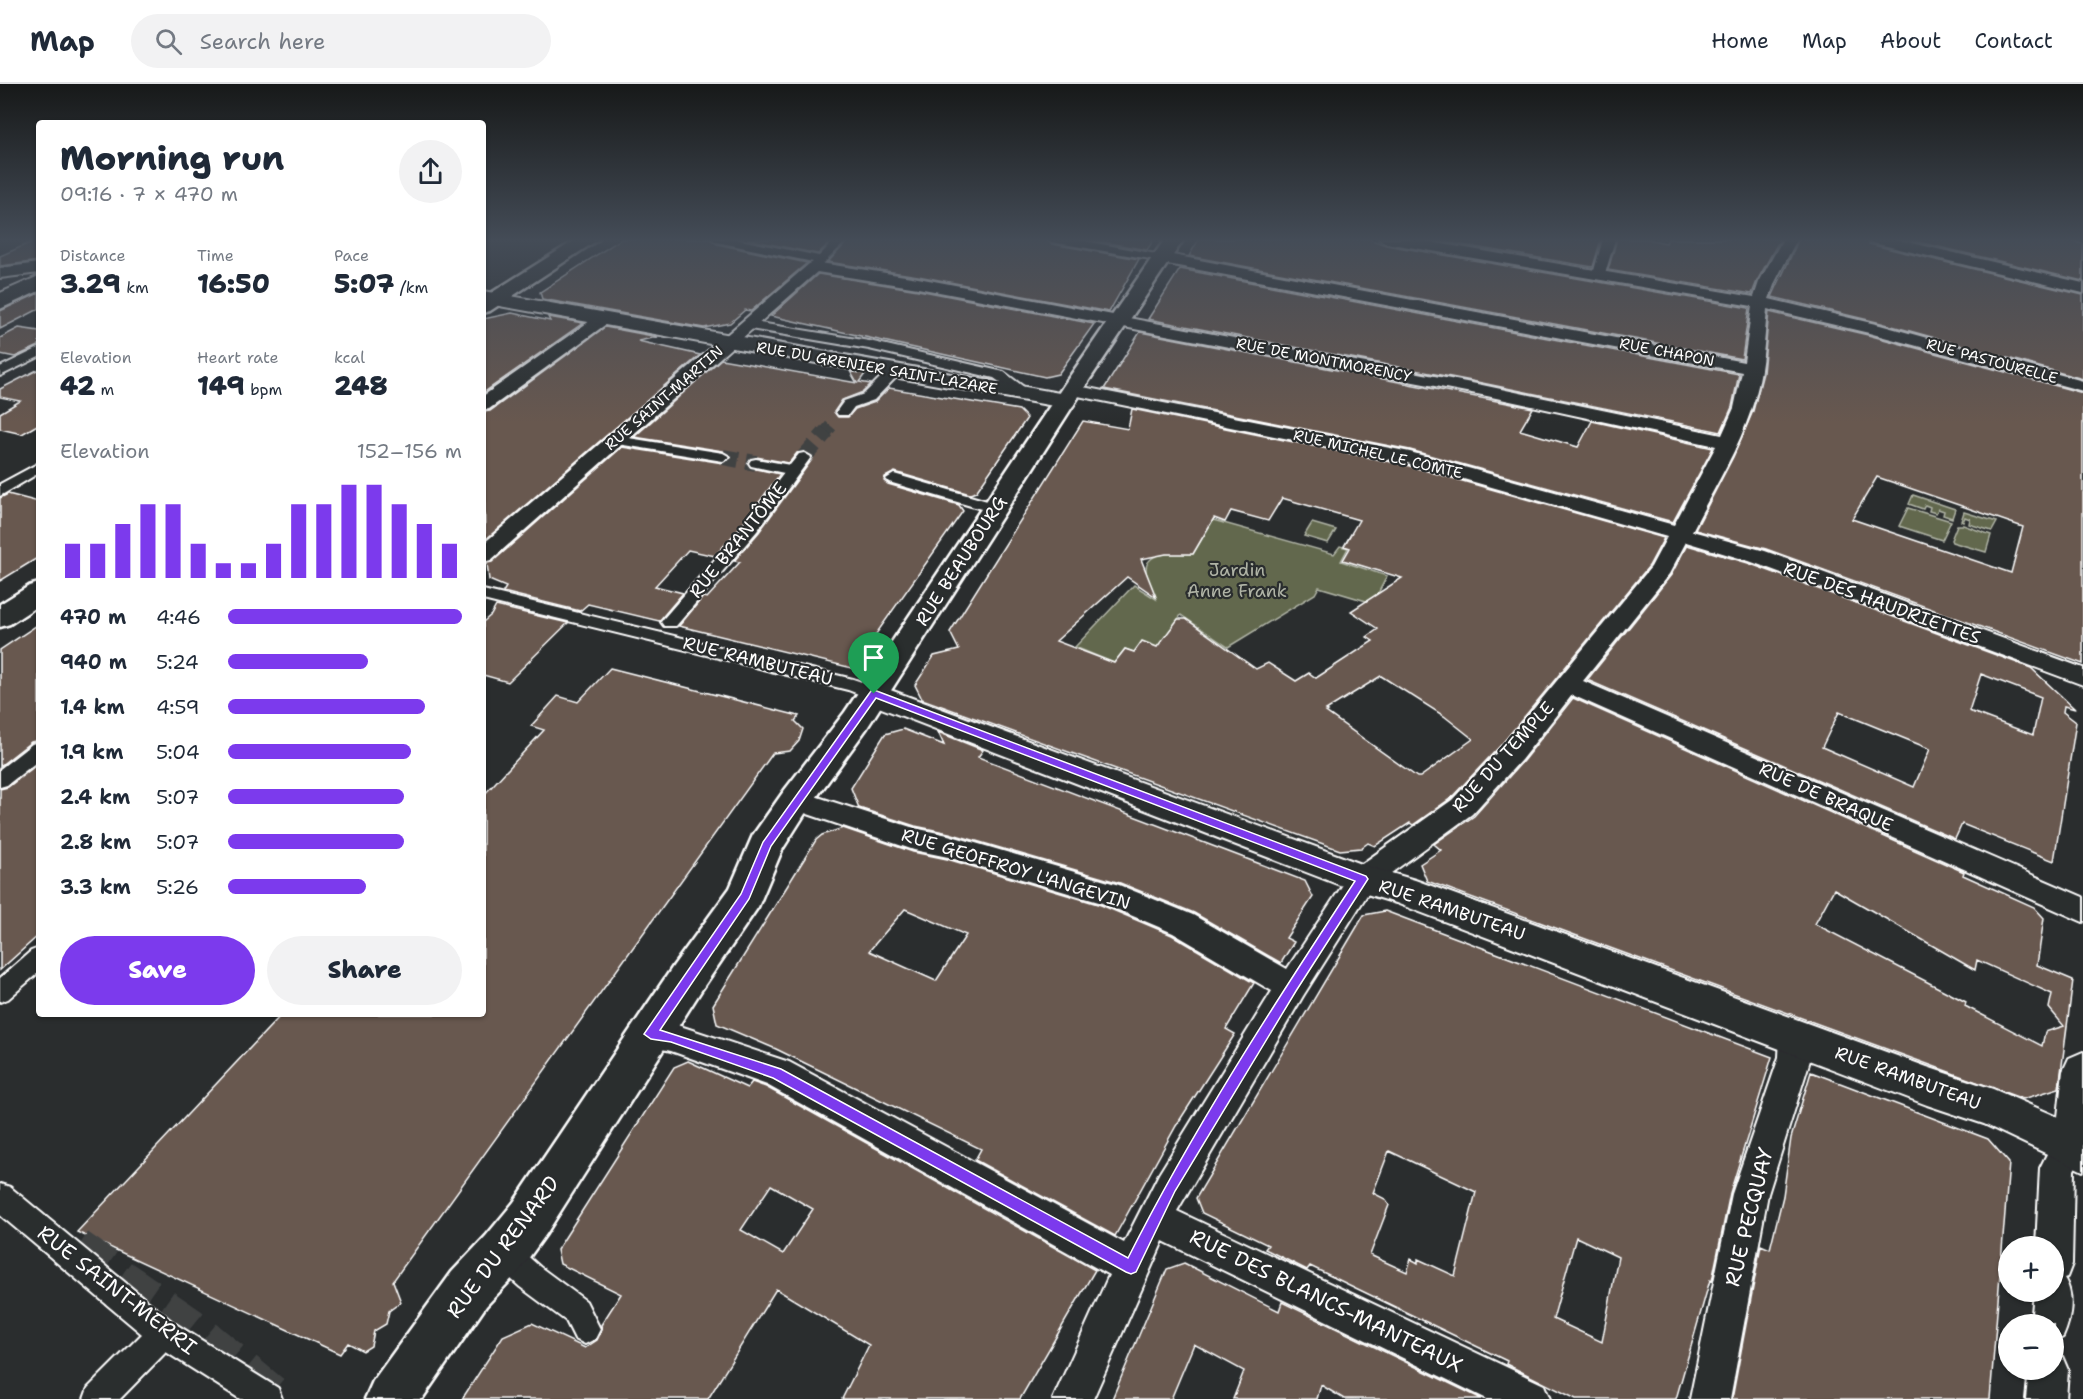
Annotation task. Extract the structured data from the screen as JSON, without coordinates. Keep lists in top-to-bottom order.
{
  "streets": {
    "main road": ["RUE BEAUBOURG", "RUE DU RENARD"],
    "street": [
      "RUE CHAPON",
      "RUE DE MONTMORENCY",
      "RUE PASTOURELLE",
      "RUE DU GRENIER SAINT-LAZARE",
      "RUE SAINT-MARTIN",
      "RUE MICHEL LE COMTE",
      "RUE BRANTÔME",
      "RUE DES HAUDRIETTES",
      "RUE RAMBUTEAU",
      "RUE DU TEMPLE",
      "RUE DE BRAQUE",
      "RUE GEOFFROY L'ANGEVIN",
      "RUE PECQUAY",
      "RUE SAINT-MERRI",
      "RUE DES BLANCS-MANTEAUX"
    ]
  },
  "crossings": [
    ["RUE CHAPON", "RUE DU TEMPLE"],
    ["RUE DE MONTMORENCY", "RUE BEAUBOURG"],
    ["RUE DE MONTMORENCY", "RUE DU TEMPLE"],
    ["RUE PASTOURELLE", "RUE DU TEMPLE"],
    ["RUE DU GRENIER SAINT-LAZARE", "RUE SAINT-MARTIN"],
    ["RUE DU GRENIER SAINT-LAZARE", "RUE MICHEL LE COMTE"],
    ["RUE DU GRENIER SAINT-LAZARE", "RUE BEAUBOURG"],
    ["RUE MICHEL LE COMTE", "RUE BEAUBOURG"],
    ["RUE MICHEL LE COMTE", "RUE DES HAUDRIETTES"],
    ["RUE MICHEL LE COMTE", "RUE DU TEMPLE"],
    ["RUE BRANTÔME", "RUE RAMBUTEAU"],
    ["RUE BEAUBOURG", "RUE RAMBUTEAU"],
    ["RUE BEAUBOURG", "RUE GEOFFROY L'ANGEVIN"],
    ["RUE BEAUBOURG", "RUE DU RENARD"],
    ["RUE DES HAUDRIETTES", "RUE DU TEMPLE"],
    ["RUE RAMBUTEAU", "RUE DU TEMPLE"],
    ["RUE RAMBUTEAU", "RUE PECQUAY"],
    ["RUE DU TEMPLE", "RUE DE BRAQUE"],
    ["RUE DU TEMPLE", "RUE GEOFFROY L'ANGEVIN"],
    ["RUE DU TEMPLE", "RUE DES BLANCS-MANTEAUX"]
  ],
  "parks": ["Jardin Anne Frank"],
  "page": {
    "header": "Map",
    "search": "Search here",
    "nav": [
      "Home",
      "Map",
      "About",
      "Contact"
    ],
    "heading": ["Morning run", "09:16 · 7 × 470 m"],
    "stats": [
      ["Distance", "3.29 km"],
      ["Time", "16:50"],
      ["Pace", "5:07 /km"],
      ["Elevation", "42 m"],
      ["Heart rate", "149 bpm"],
      ["kcal", "248"]
    ],
    "chart": ["Elevation", "152–156 m"],
    "list": [
      {
        "name": "470 m",
        "note": "4:46"
      },
      {
        "name": "940 m",
        "note": "5:24"
      },
      {
        "name": "1.4 km",
        "note": "4:59"
      },
      {
        "name": "1.9 km",
        "note": "5:04"
      },
      {
        "name": "2.4 km",
        "note": "5:07"
      },
      {
        "name": "2.8 km",
        "note": "5:07"
      },
      {
        "name": "3.3 km",
        "note": "5:26"
      }
    ],
    "buttons": ["Save", "Share"],
    "map_buttons": ["+", "−"]
  }
}
